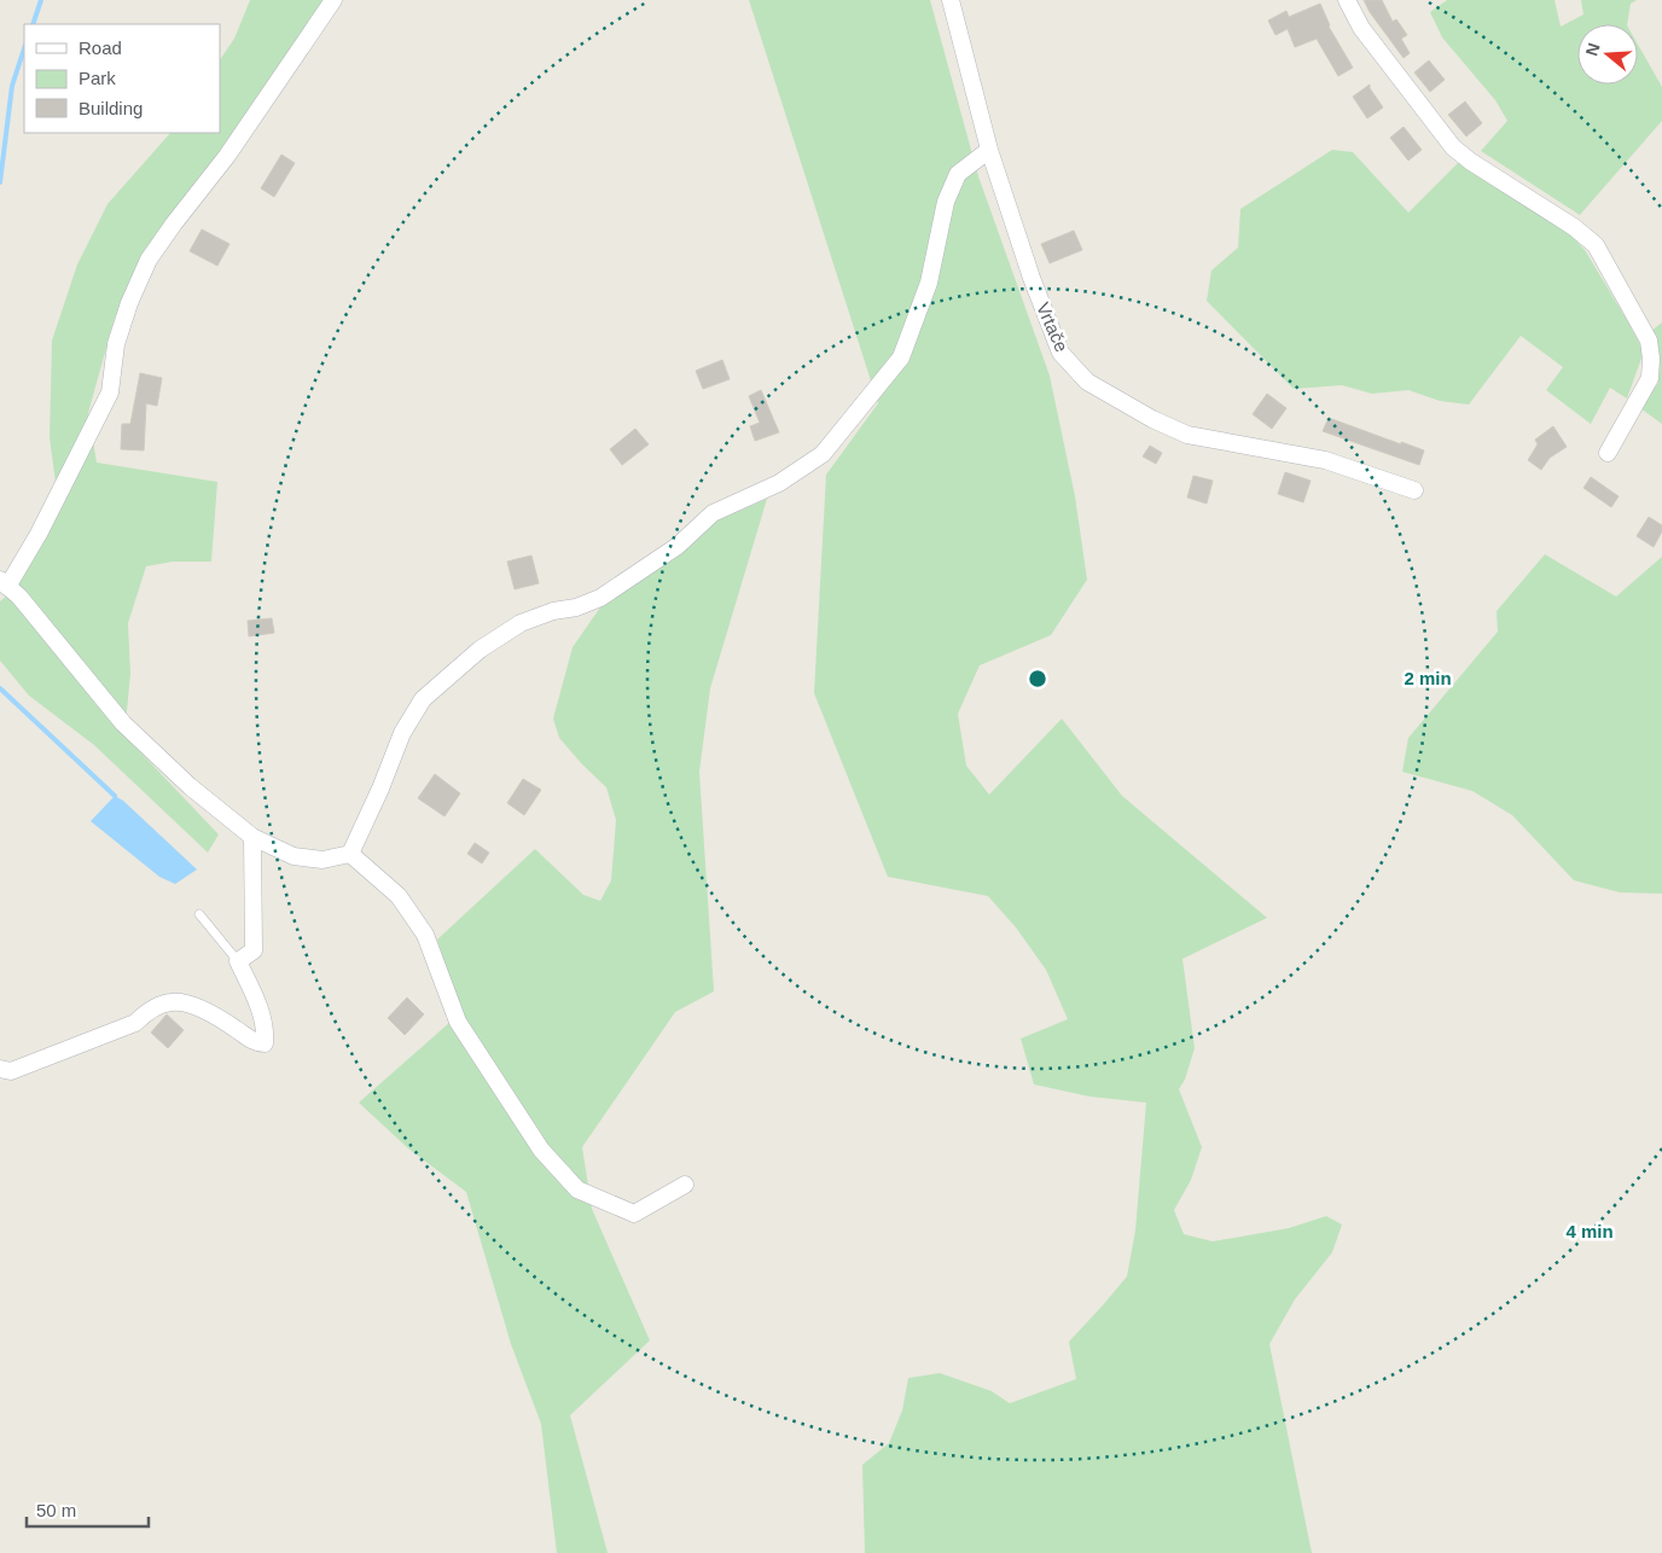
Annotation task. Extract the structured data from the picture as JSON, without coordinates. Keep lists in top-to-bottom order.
{
  "streets": {
    "street": ["Vrtače"]
  },
  "legend": ["Road", "Park", "Building"],
  "scale_bar": "50 m",
  "north": "left",
  "rings": ["2 min", "4 min"]
}
